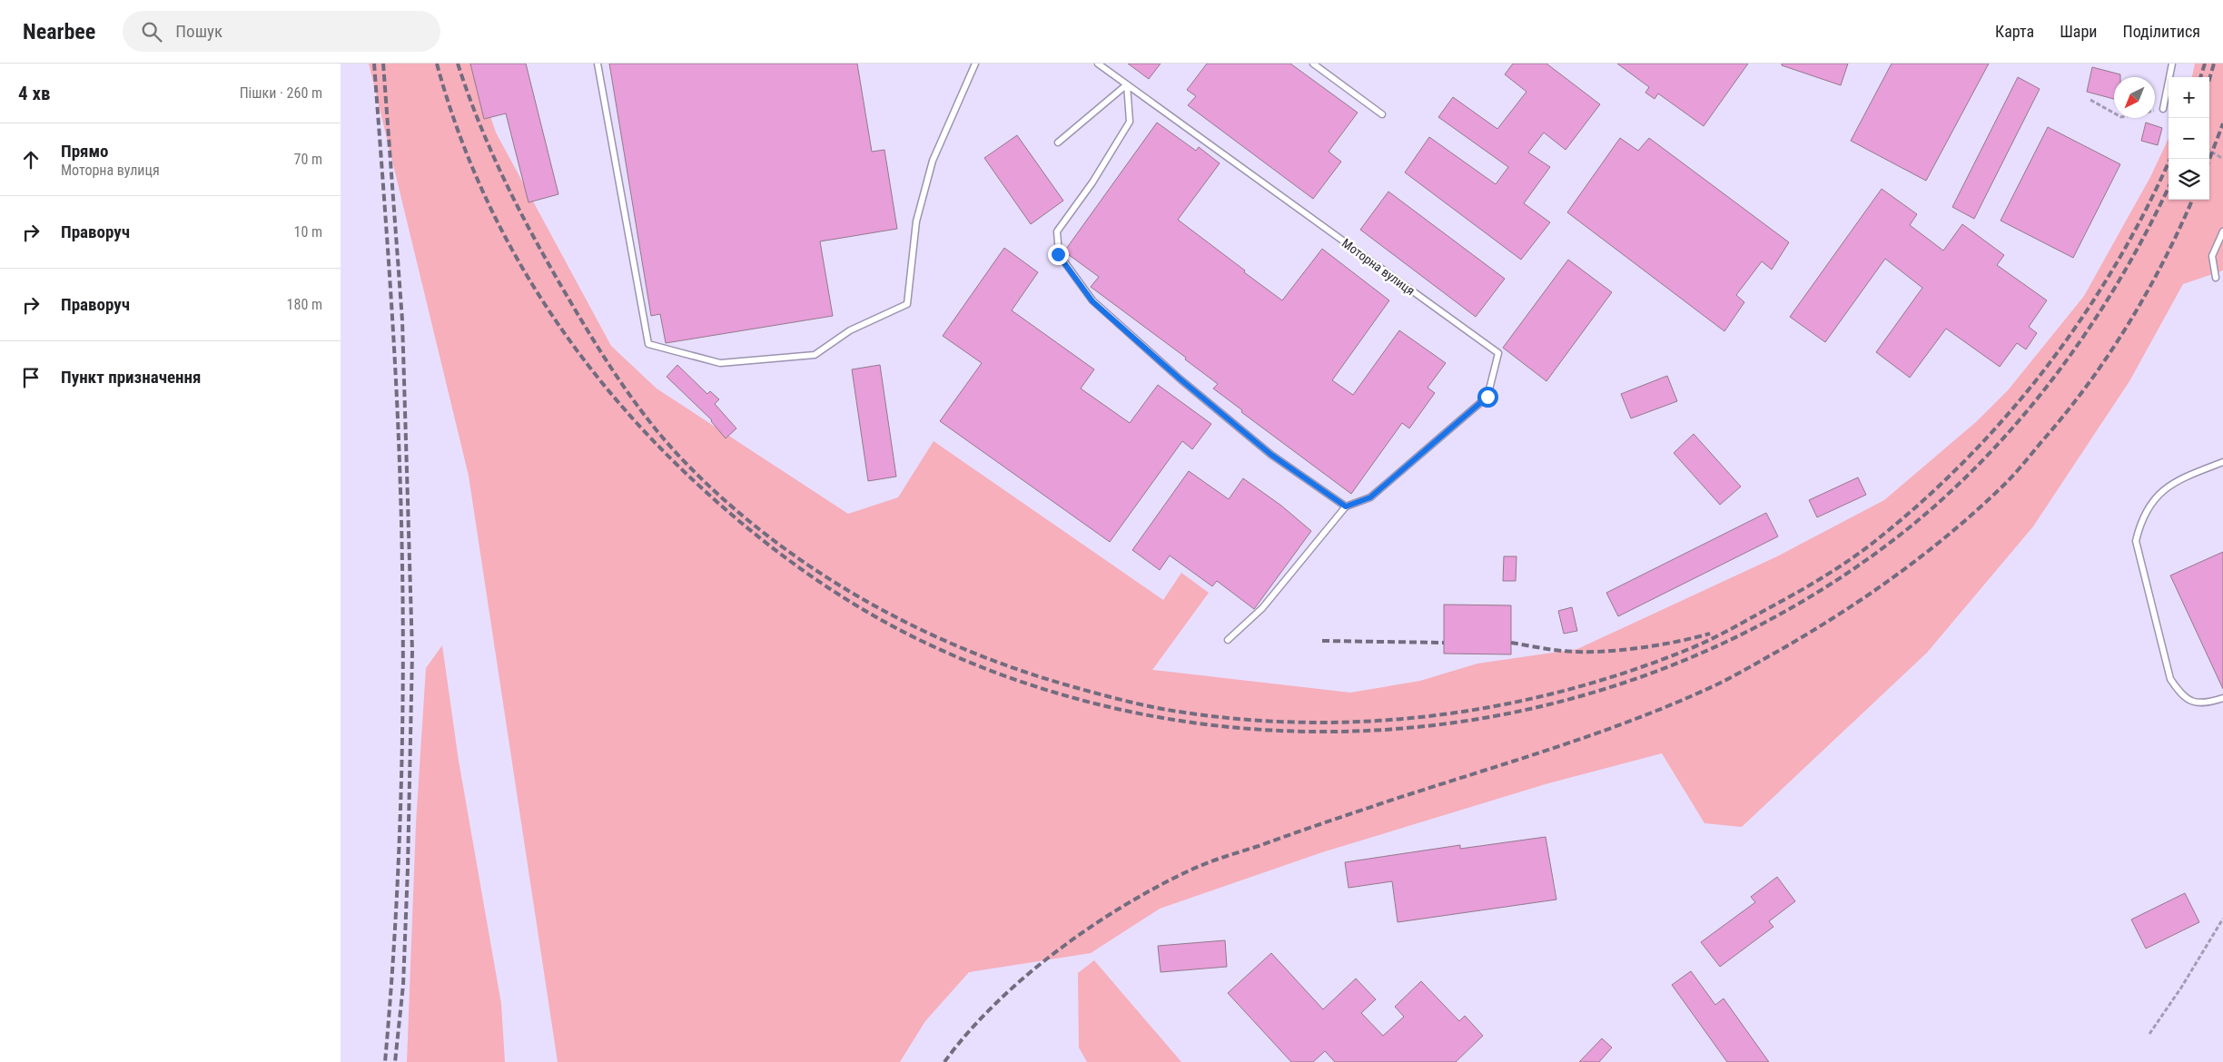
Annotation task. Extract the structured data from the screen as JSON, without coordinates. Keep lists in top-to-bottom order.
{
  "streets": {
    "lane": ["Моторна вулиця"]
  },
  "north": "bottom left",
  "page": {
    "header": "Nearbee",
    "search": "Пошук",
    "nav": ["Карта", "Шари", "Поділитися"],
    "heading": ["4 хв", "Пішки · 260 m"],
    "map_buttons": ["+", "−"],
    "list": [
      ["Прямо", "Моторна вулиця", "70 m"],
      ["Праворуч", "10 m"],
      ["Праворуч", "180 m"],
      "Пункт призначення"
    ]
  }
}
